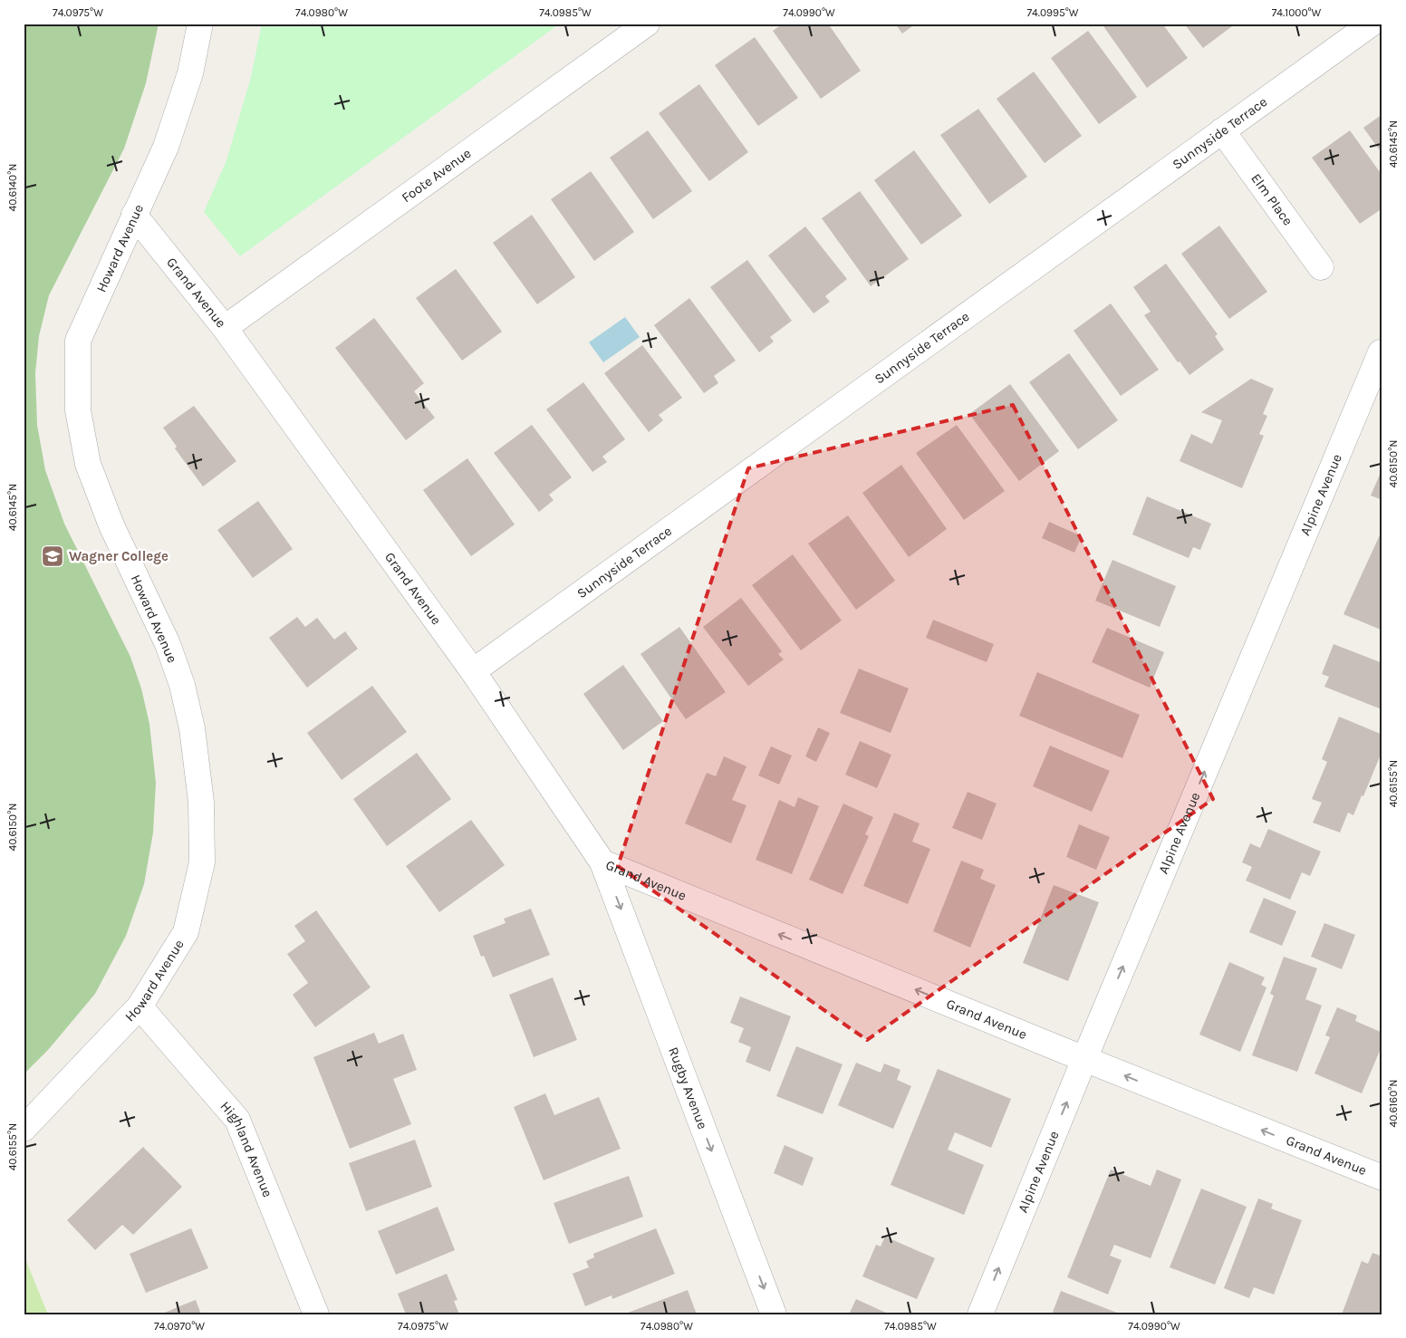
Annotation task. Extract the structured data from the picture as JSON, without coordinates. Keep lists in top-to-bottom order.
{
  "streets": {
    "street": [
      "Sunnyside Terrace",
      "Foote Avenue",
      "Elm Place",
      "Howard Avenue",
      "Grand Avenue",
      "Alpine Avenue",
      "Rugby Avenue",
      "Highland Avenue"
    ]
  },
  "crossings": [
    ["Sunnyside Terrace", "Elm Place"],
    ["Sunnyside Terrace", "Grand Avenue"],
    ["Foote Avenue", "Grand Avenue"],
    ["Howard Avenue", "Grand Avenue"],
    ["Howard Avenue", "Highland Avenue"],
    ["Grand Avenue", "Alpine Avenue"],
    ["Grand Avenue", "Rugby Avenue"]
  ],
  "one_way": ["Grand Avenue", "Alpine Avenue", "Rugby Avenue"],
  "places": {
    "school or university": ["Wagner College"]
  },
  "coordinates": [
    "74.0975°W",
    "74.0980°W",
    "74.0985°W",
    "74.0990°W",
    "74.0995°W",
    "74.1000°W",
    "40.6145°N",
    "40.6140°N",
    "40.6150°N",
    "40.6155°N",
    "40.6160°N",
    "74.0970°W"
  ]
}
